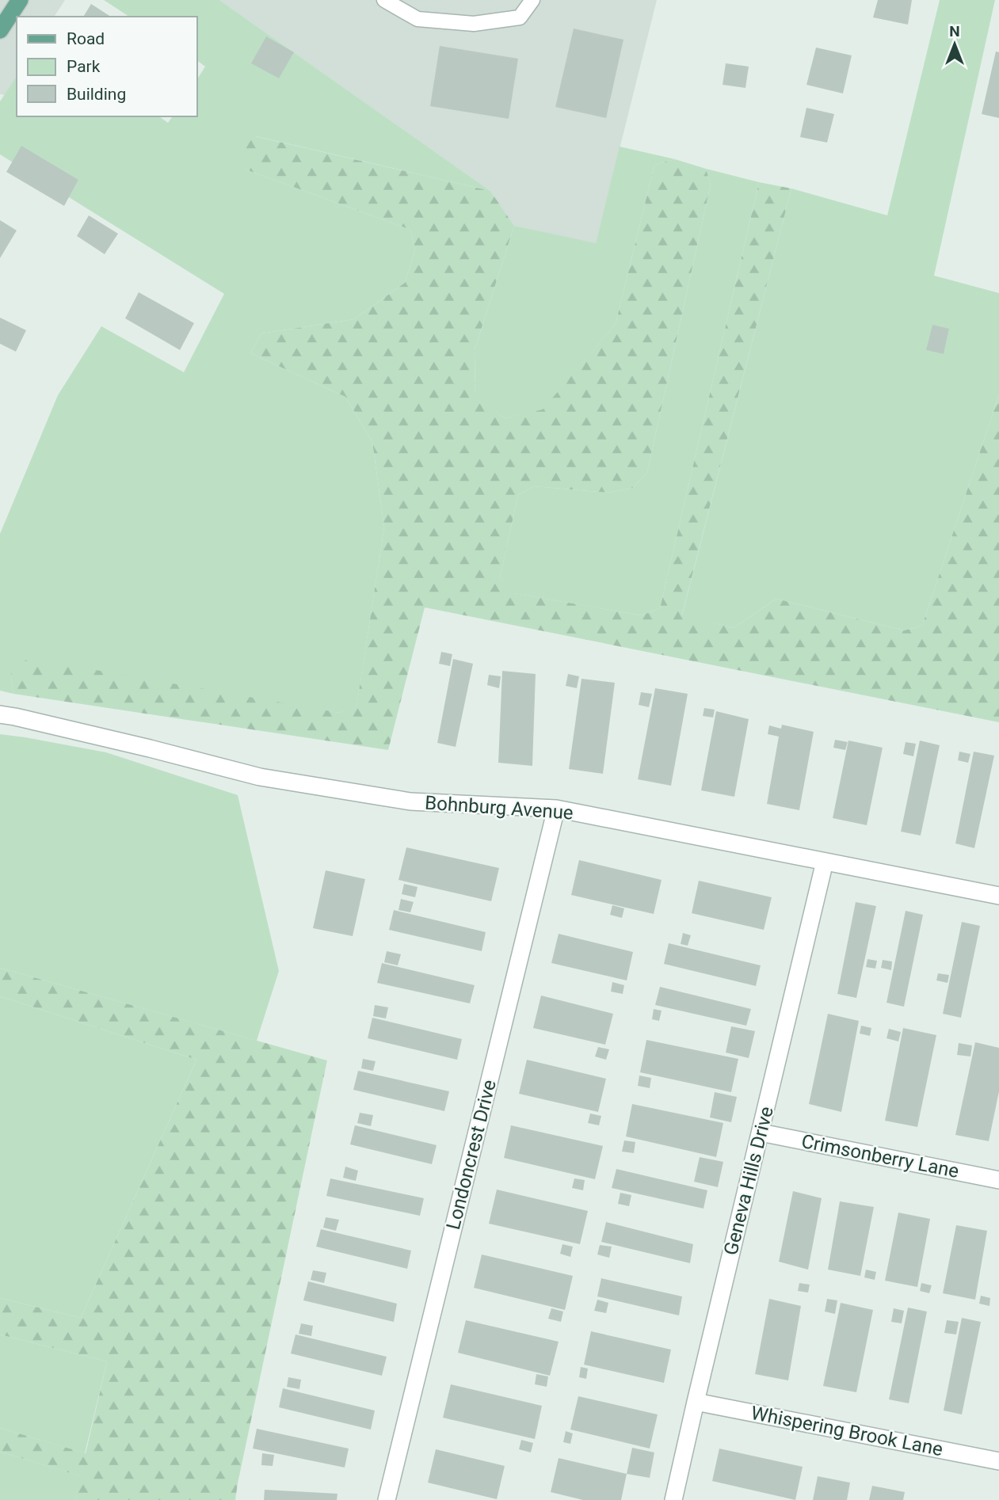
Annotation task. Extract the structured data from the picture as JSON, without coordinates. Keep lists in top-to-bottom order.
{
  "streets": {
    "street": [
      "Bohnburg Avenue",
      "Londoncrest Drive",
      "Crimsonberry Lane",
      "Geneva Hills Drive",
      "Whispering Brook Lane"
    ]
  },
  "crossings": [
    ["Bohnburg Avenue", "Londoncrest Drive"],
    ["Bohnburg Avenue", "Geneva Hills Drive"],
    ["Crimsonberry Lane", "Geneva Hills Drive"],
    ["Geneva Hills Drive", "Whispering Brook Lane"]
  ],
  "legend": ["Road", "Park", "Building"],
  "north": "top"
}
